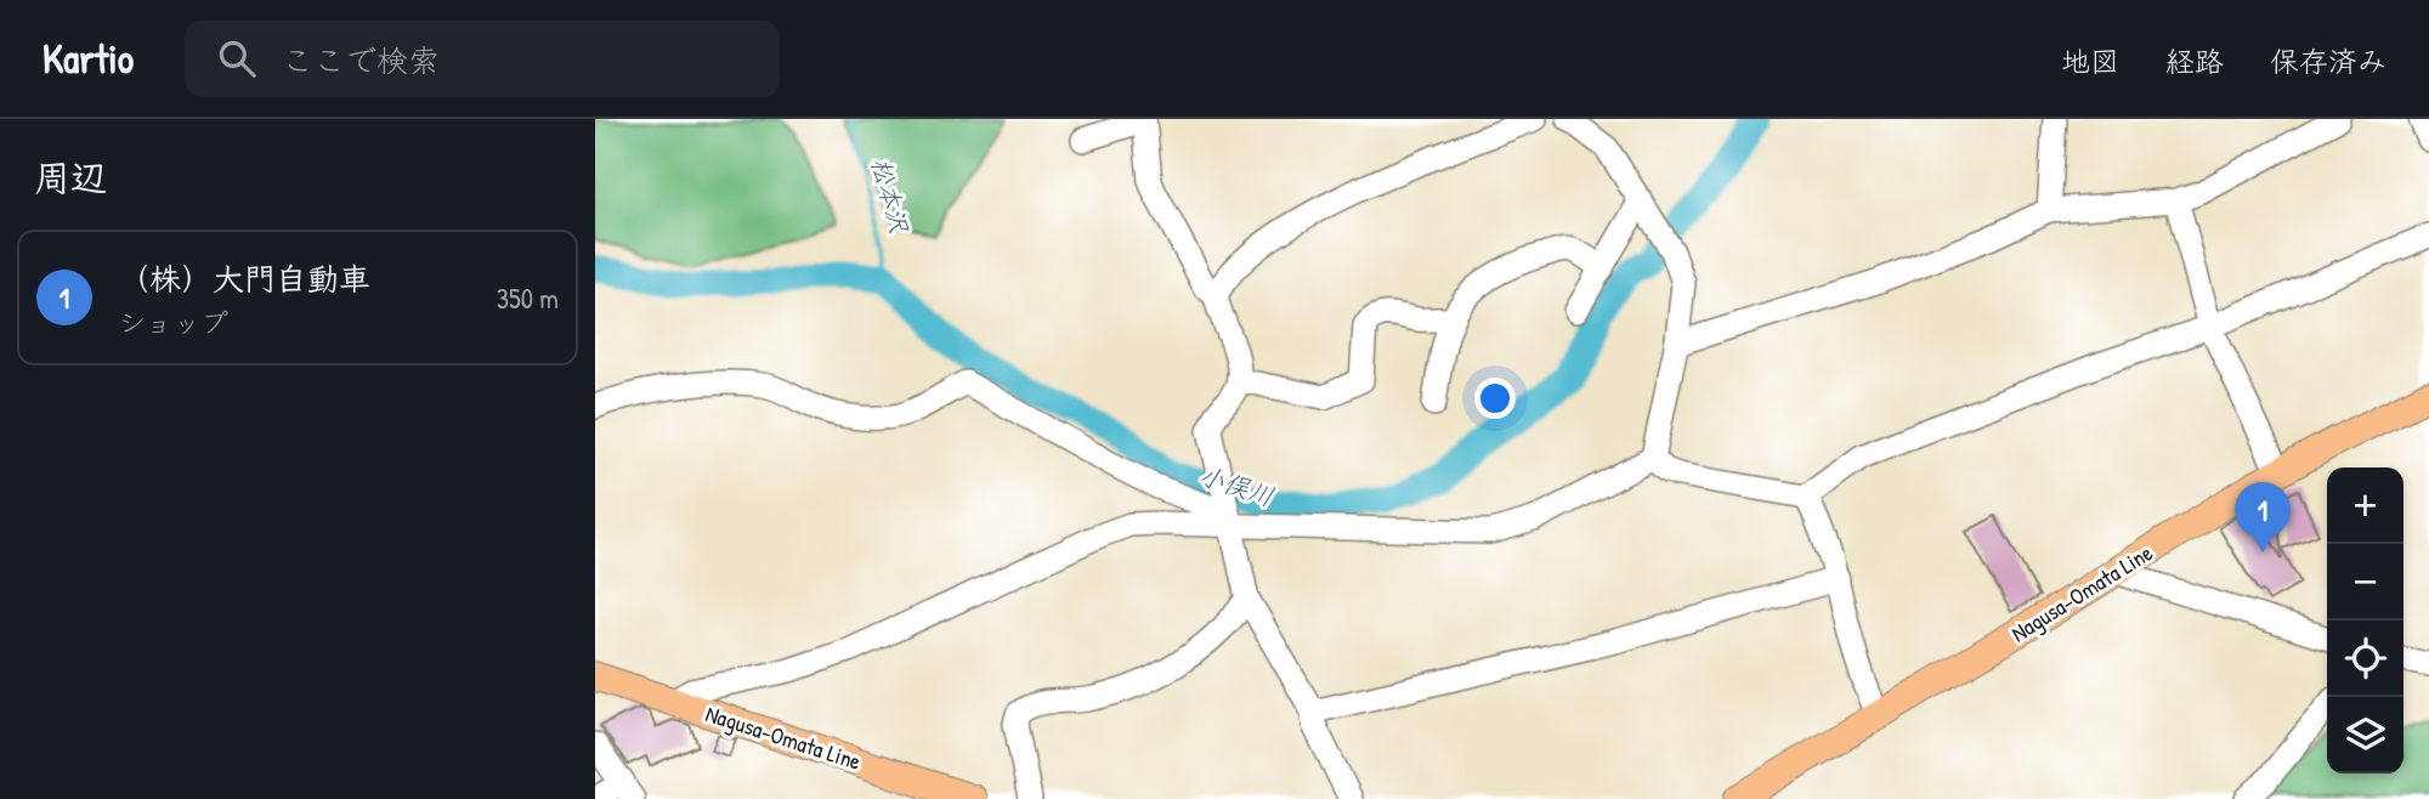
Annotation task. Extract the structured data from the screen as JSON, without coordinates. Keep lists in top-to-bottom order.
{
  "streets": {
    "main road": ["Nagusa-Omata Line"]
  },
  "water": ["松本沢", "小俣川"],
  "page": {
    "header": "Kartio",
    "search": "ここで検索",
    "nav": ["地図", "経路", "保存済み"],
    "heading": "周辺",
    "list": [
      {
        "mark": "1",
        "name": "（株）大門自動車",
        "note": "ショップ",
        "value": "350 m"
      }
    ],
    "map_buttons": ["+", "−"],
    "pins": "1"
  }
}
